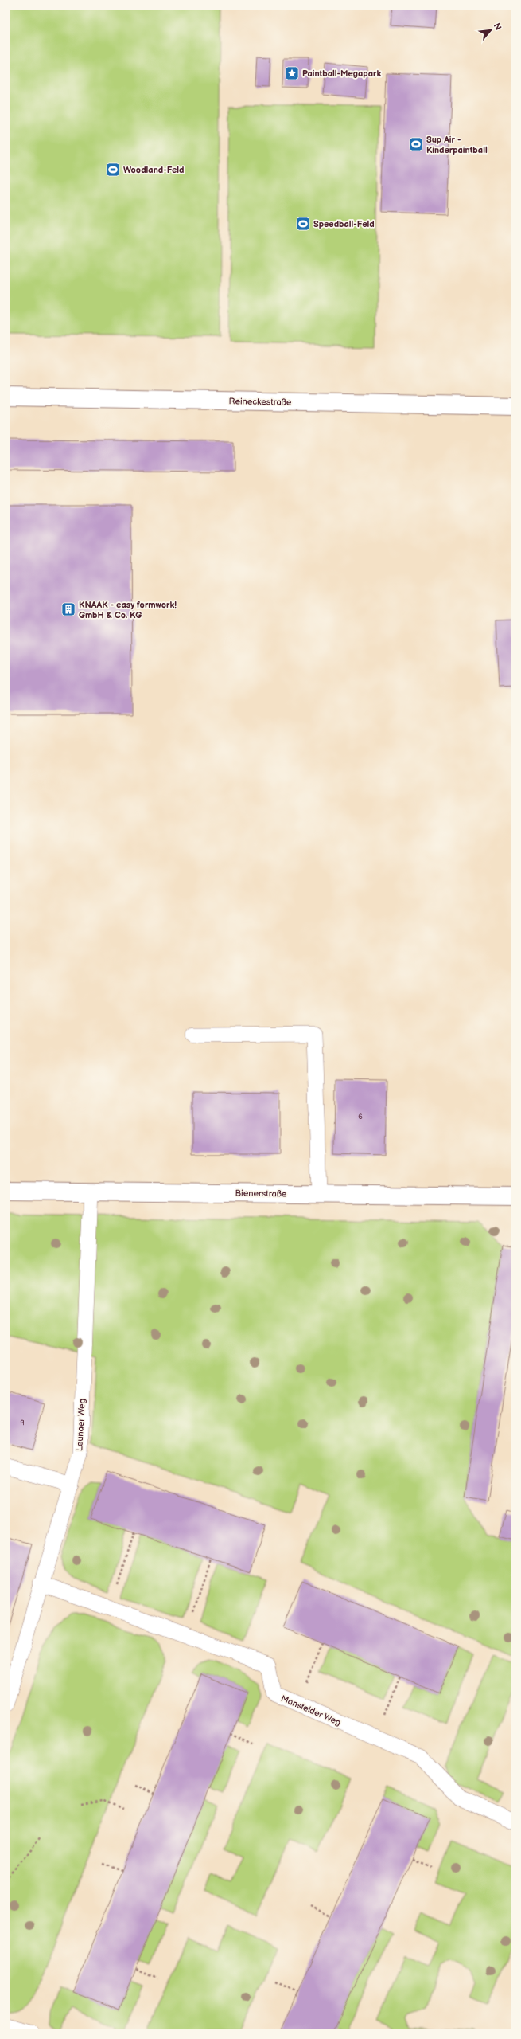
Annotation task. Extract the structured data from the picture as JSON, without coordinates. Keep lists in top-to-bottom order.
{
  "streets": {
    "street": ["Reineckestraße", "Bienerstraße"],
    "lane": ["Leunaer Weg", "Mansfelder Weg"]
  },
  "crossings": [
    ["Bienerstraße", "Leunaer Weg"],
    ["Leunaer Weg", "Mansfelder Weg"]
  ],
  "places": {
    "place": ["Paintball-Megapark"],
    "sports": ["Sup Air - Kinderpaintball", "Woodland-Feld", "Speedball-Feld"],
    "building": ["KNAAK - easy formwork! GmbH & Co. KG"]
  },
  "house_numbers": ["6", "9"],
  "north": "top right"
}
